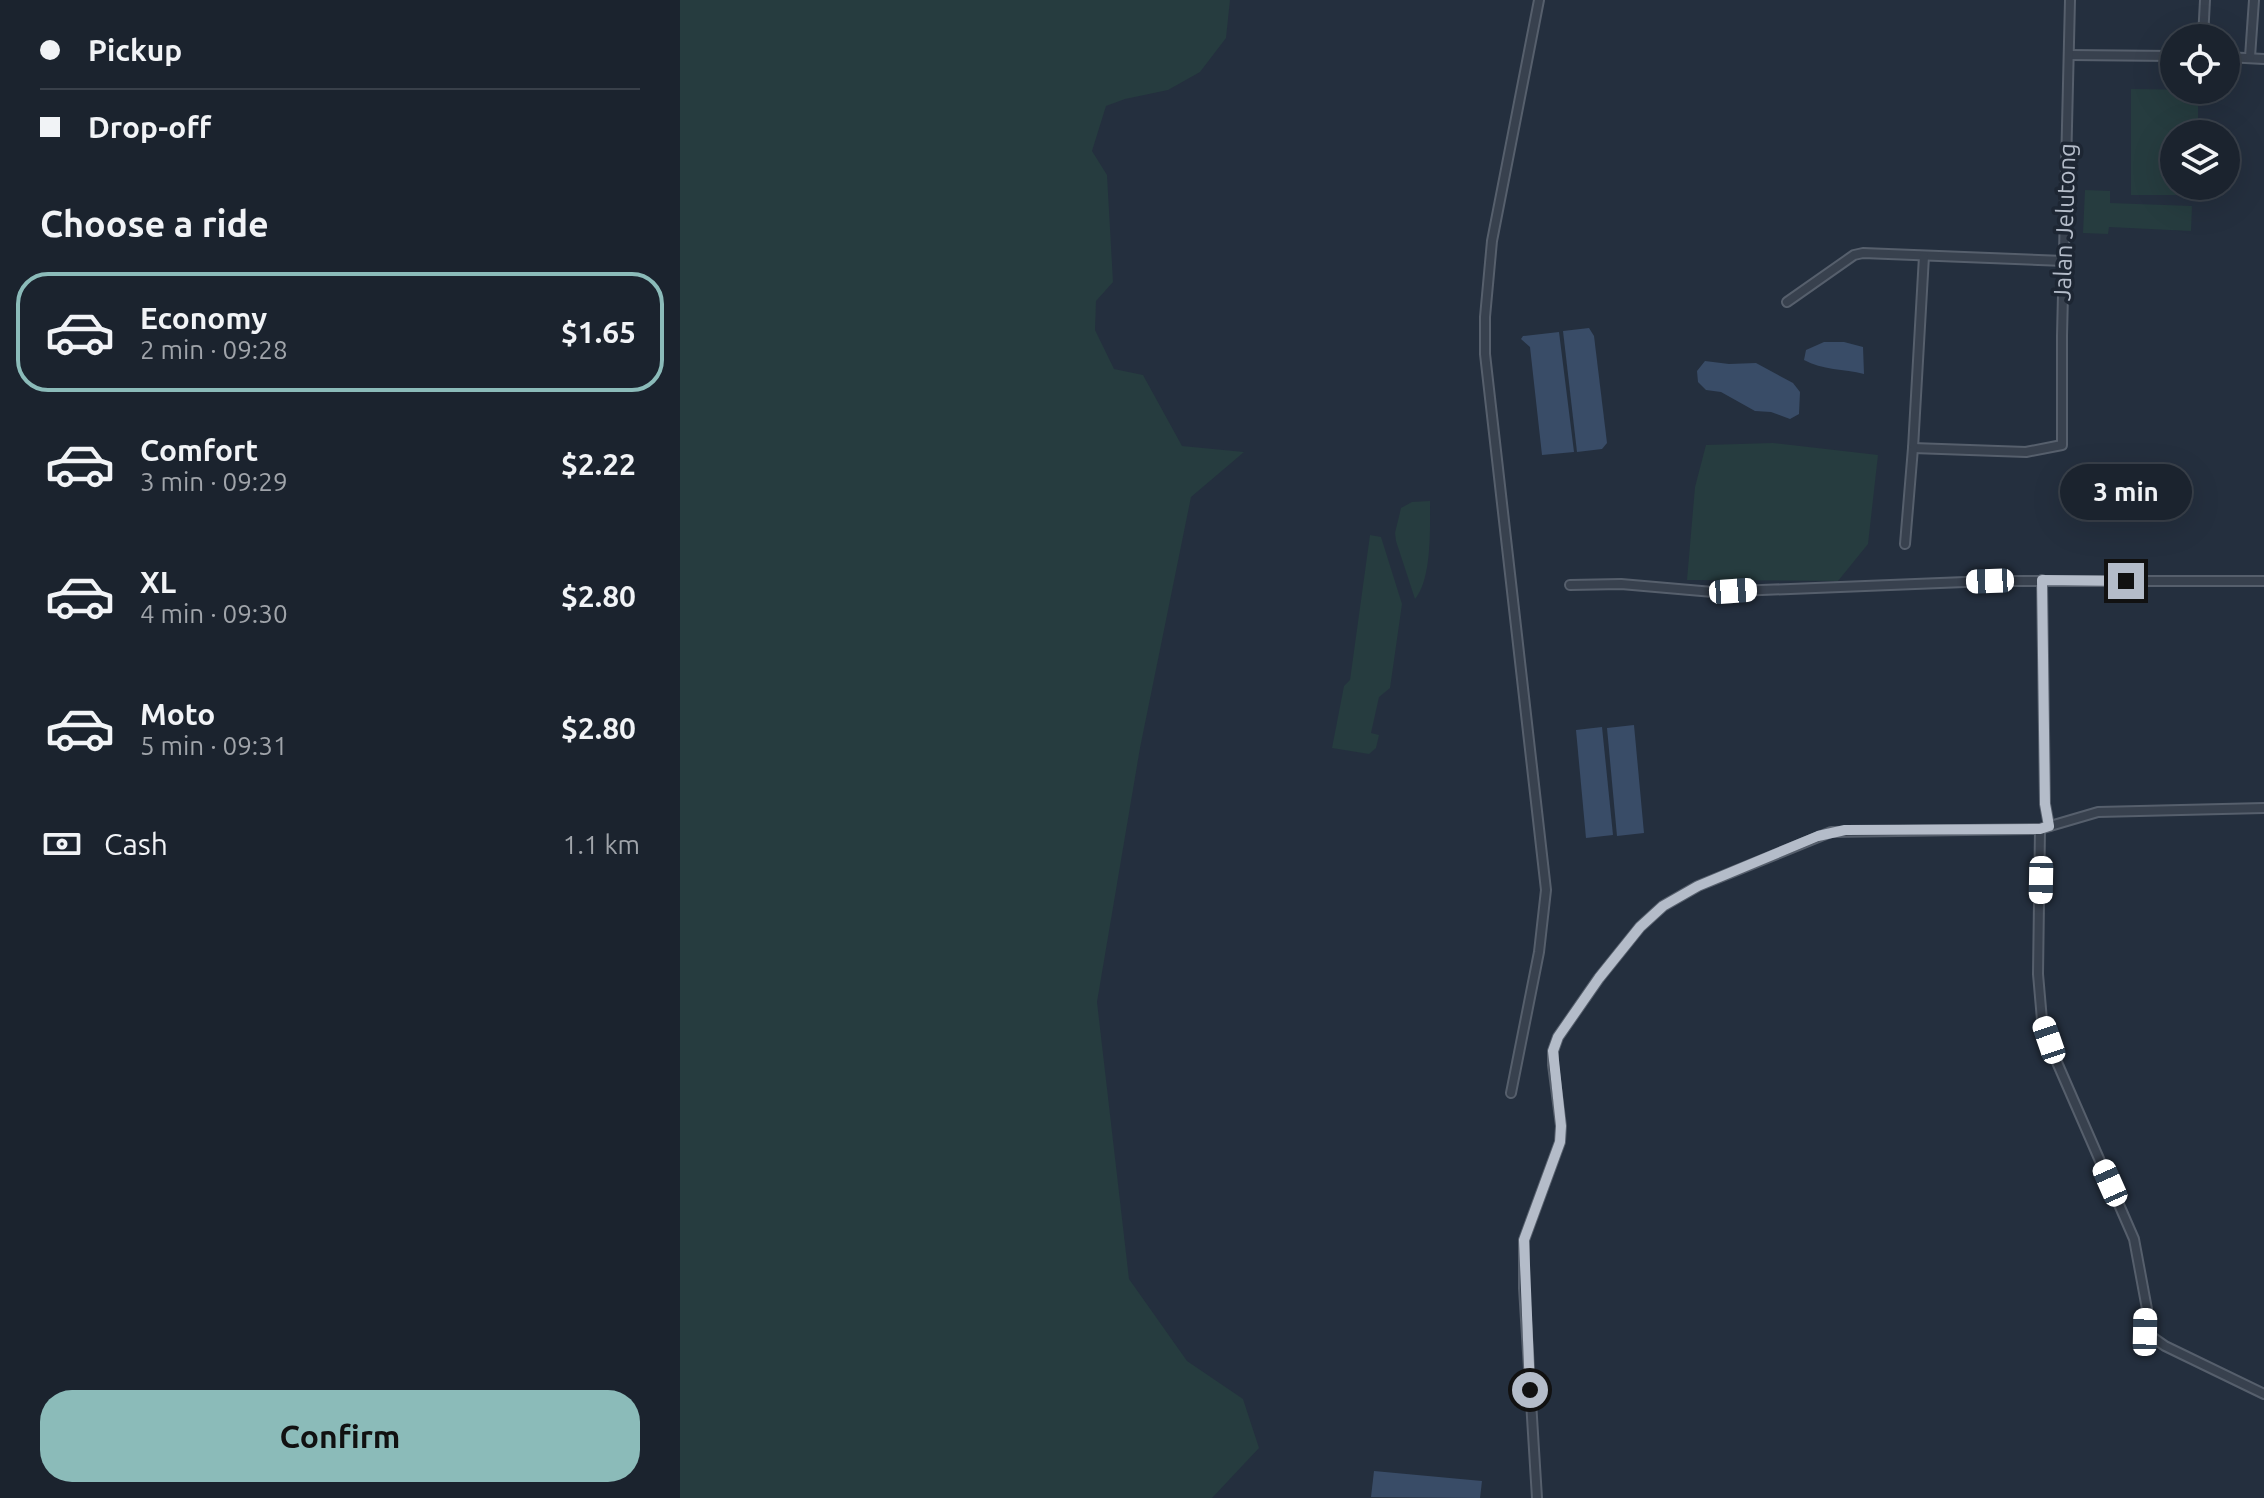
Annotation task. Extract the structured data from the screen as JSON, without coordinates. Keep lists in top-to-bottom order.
{
  "streets": {
    "street": ["Jalan Jelutong"]
  },
  "page": {
    "banner": ["Pickup", "Drop-off"],
    "heading": "Choose a ride",
    "list": [
      {
        "name": "Economy",
        "note": "2 min · 09:28",
        "value": "$1.65"
      },
      {
        "name": "Comfort",
        "note": "3 min · 09:29",
        "value": "$2.22"
      },
      {
        "name": "XL",
        "note": "4 min · 09:30",
        "value": "$2.80"
      },
      {
        "name": "Moto",
        "note": "5 min · 09:31",
        "value": "$2.80"
      }
    ],
    "bubble": "3 min",
    "pay": ["Cash", "1.1 km"],
    "buttons": "Confirm"
  }
}
